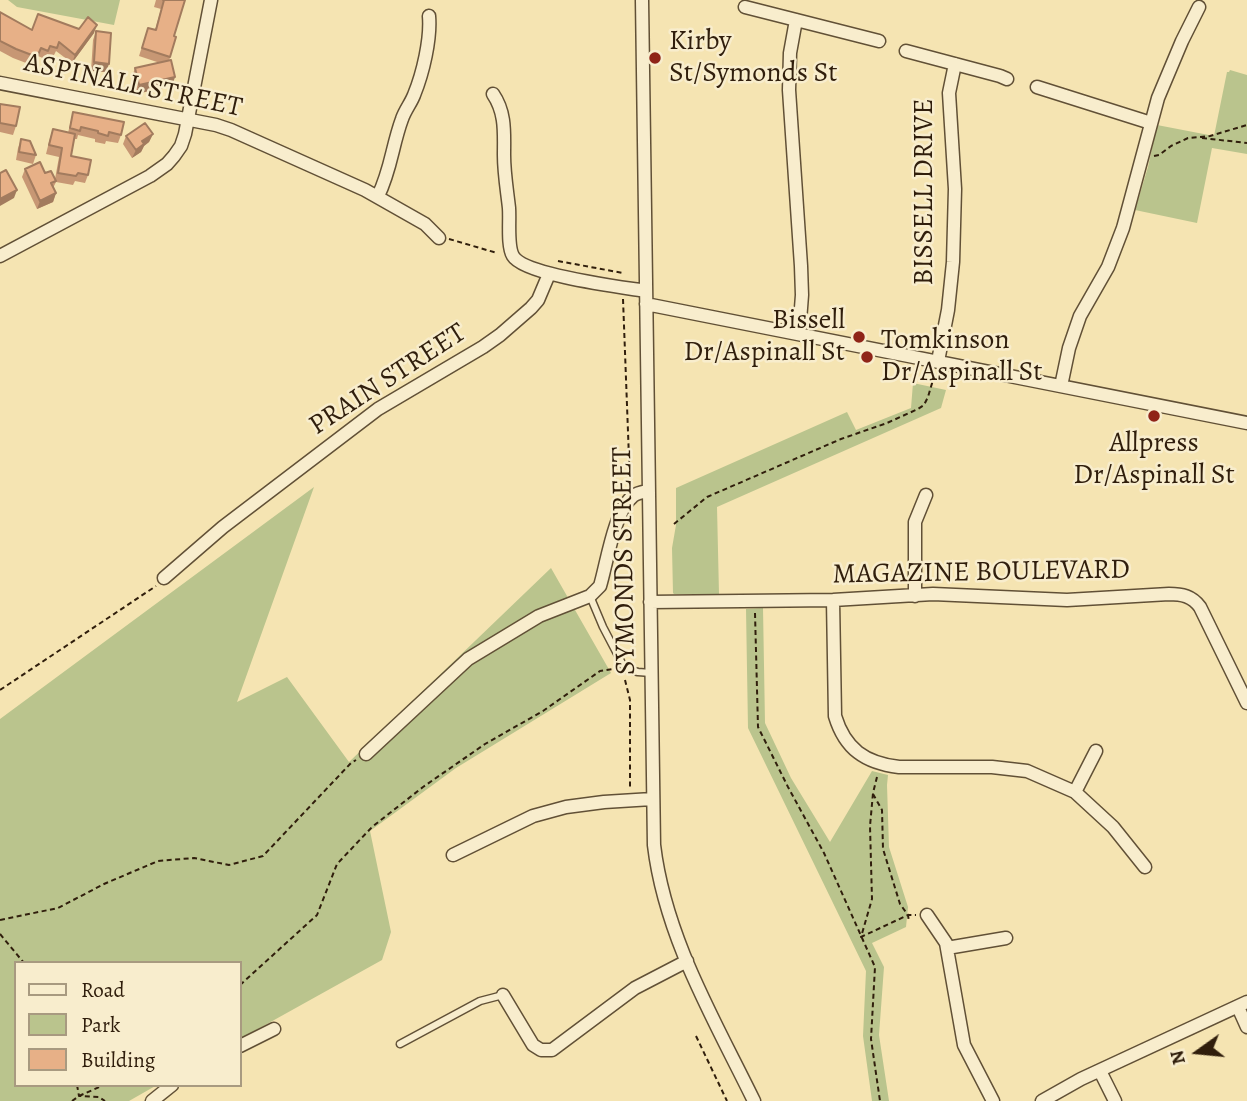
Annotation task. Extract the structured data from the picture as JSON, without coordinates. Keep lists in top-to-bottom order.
{
  "streets": {
    "street": [
      "ASPINALL STREET",
      "BISSELL DRIVE",
      "PRAIN STREET",
      "SYMONDS STREET",
      "MAGAZINE BOULEVARD"
    ]
  },
  "crossings": [
    ["SYMONDS STREET", "MAGAZINE BOULEVARD"]
  ],
  "places": [
    "Kirby St/Symonds St",
    "Bissell Dr/Aspinall St",
    "Tomkinson Dr/Aspinall St",
    "Allpress Dr/Aspinall St"
  ],
  "legend": ["Road", "Park", "Building"],
  "north": "left"
}
